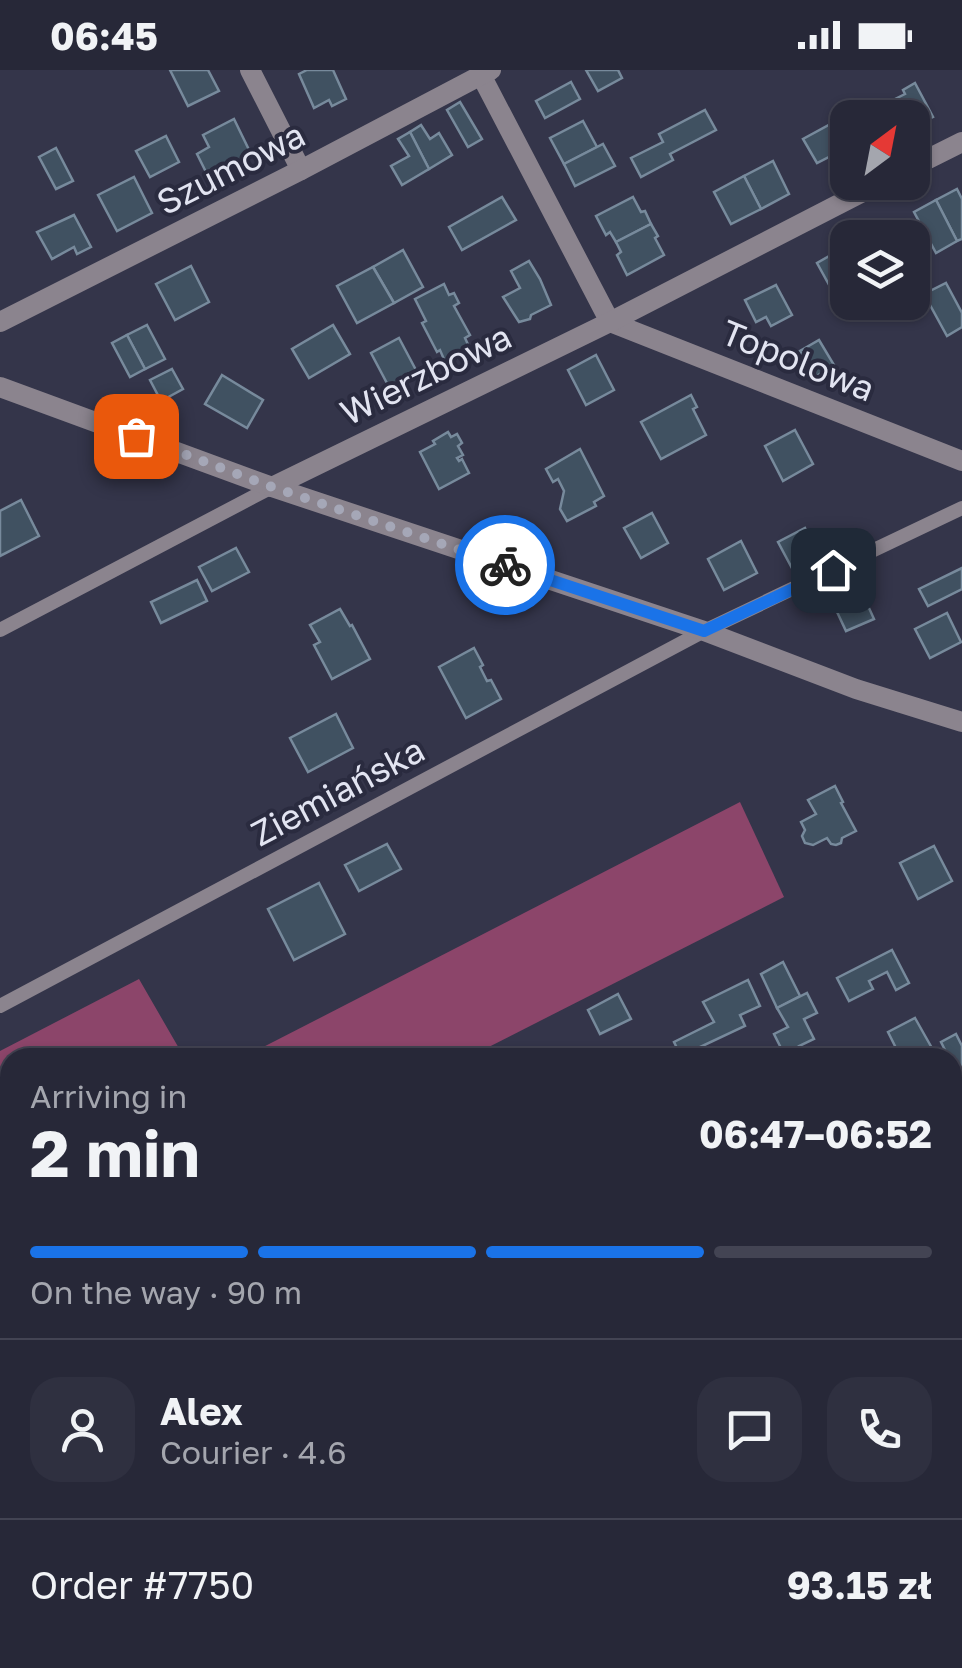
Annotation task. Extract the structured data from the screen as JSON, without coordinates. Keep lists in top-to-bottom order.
{
  "streets": {
    "street": ["Szumowa", "Topolowa", "Wierzbowa"],
    "lane": ["Ziemiańska"]
  },
  "crossings": [
    ["Topolowa", "Wierzbowa"]
  ],
  "north": "top right",
  "page": {
    "status": "06:45",
    "heading": ["2 min", "Arriving in", "06:47–06:52"],
    "panel": [
      "Alex",
      "Courier · 4.6",
      "Order #7750",
      "93.15 zł"
    ],
    "bar": "On the way · 90 m"
  }
}
